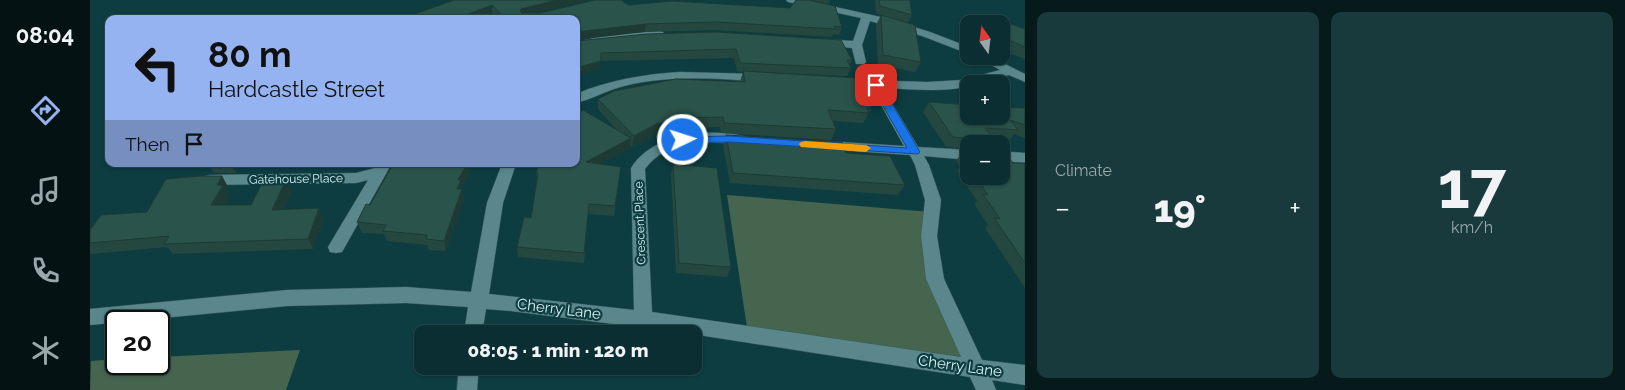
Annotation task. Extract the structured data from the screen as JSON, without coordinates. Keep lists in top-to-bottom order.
{
  "streets": {
    "street": ["Gatehouse Place", "Crescent Place", "Cherry Lane"]
  },
  "crossings": [
    ["Crescent Place", "Cherry Lane"]
  ],
  "north": "top",
  "page": {
    "tabs": "08:04",
    "tile": [
      "Climate",
      ["17", "km/h"]
    ],
    "map_buttons": ["+", "−"],
    "turn": ["80 m", "Hardcastle Street"],
    "then": "Then",
    "heat": ["−", "19°", "+"],
    "limit": "20",
    "trip": "08:05 · 1 min · 120 m"
  }
}
